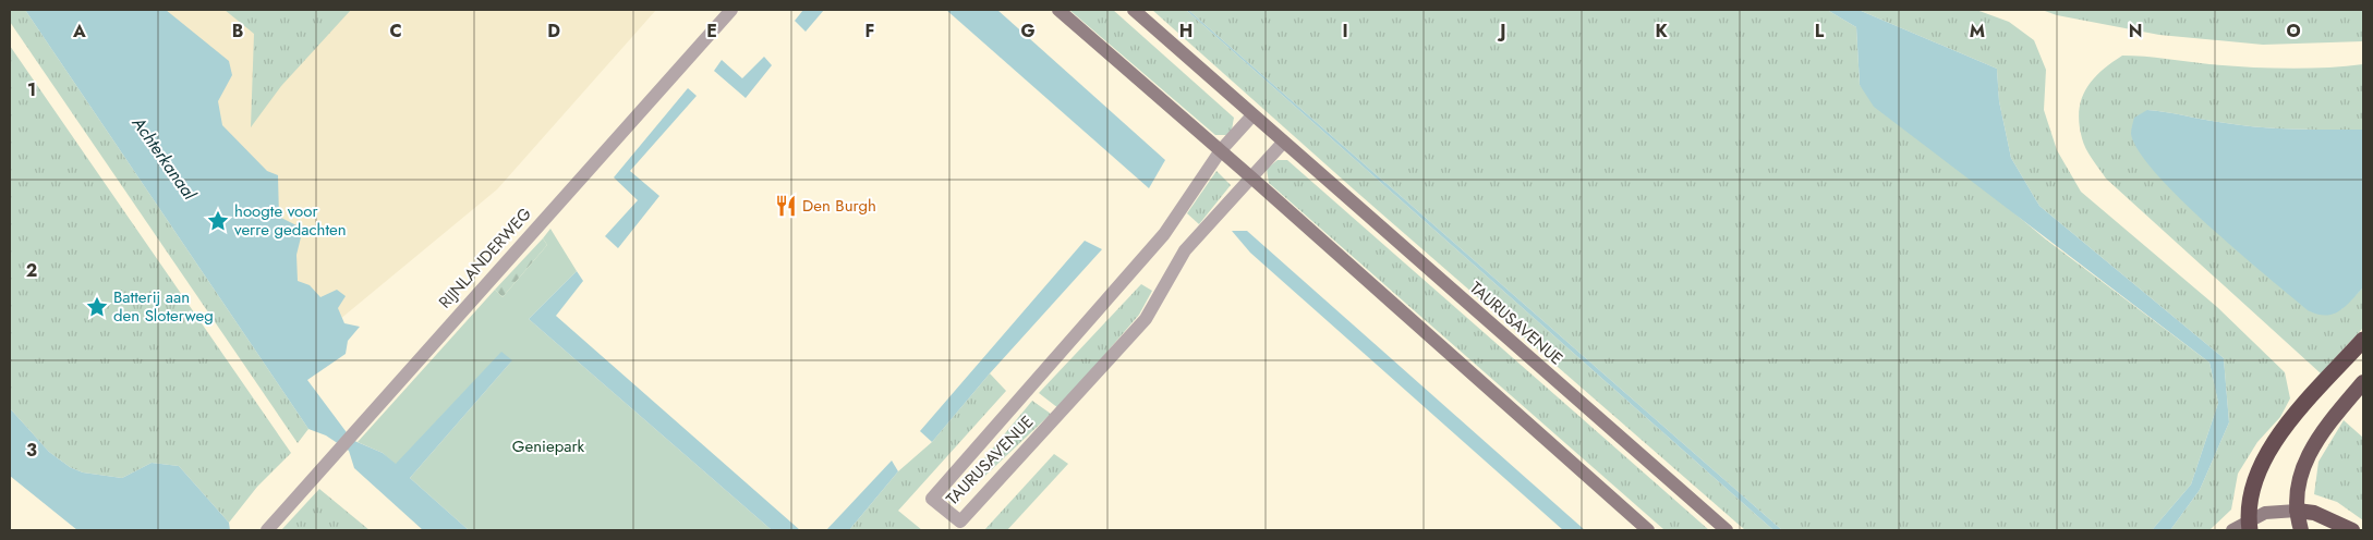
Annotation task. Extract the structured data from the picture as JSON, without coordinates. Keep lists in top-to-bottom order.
{
  "streets": {
    "main road": ["TAURUSAVENUE"],
    "street": ["RIJNLANDERWEG"]
  },
  "water": ["Achterkanaal"],
  "parks": ["Geniepark"],
  "places": {
    "restaurant": ["Den Burgh"],
    "place": ["hoogte voor verre gedachten", "Batterij aan den Sloterweg"]
  },
  "grid": {
    "columns": [
      "A",
      "B",
      "C",
      "D",
      "E",
      "F",
      "G",
      "H",
      "I",
      "J",
      "K",
      "L",
      "M",
      "N",
      "O"
    ],
    "rows": ["1", "2", "3"]
  }
}
